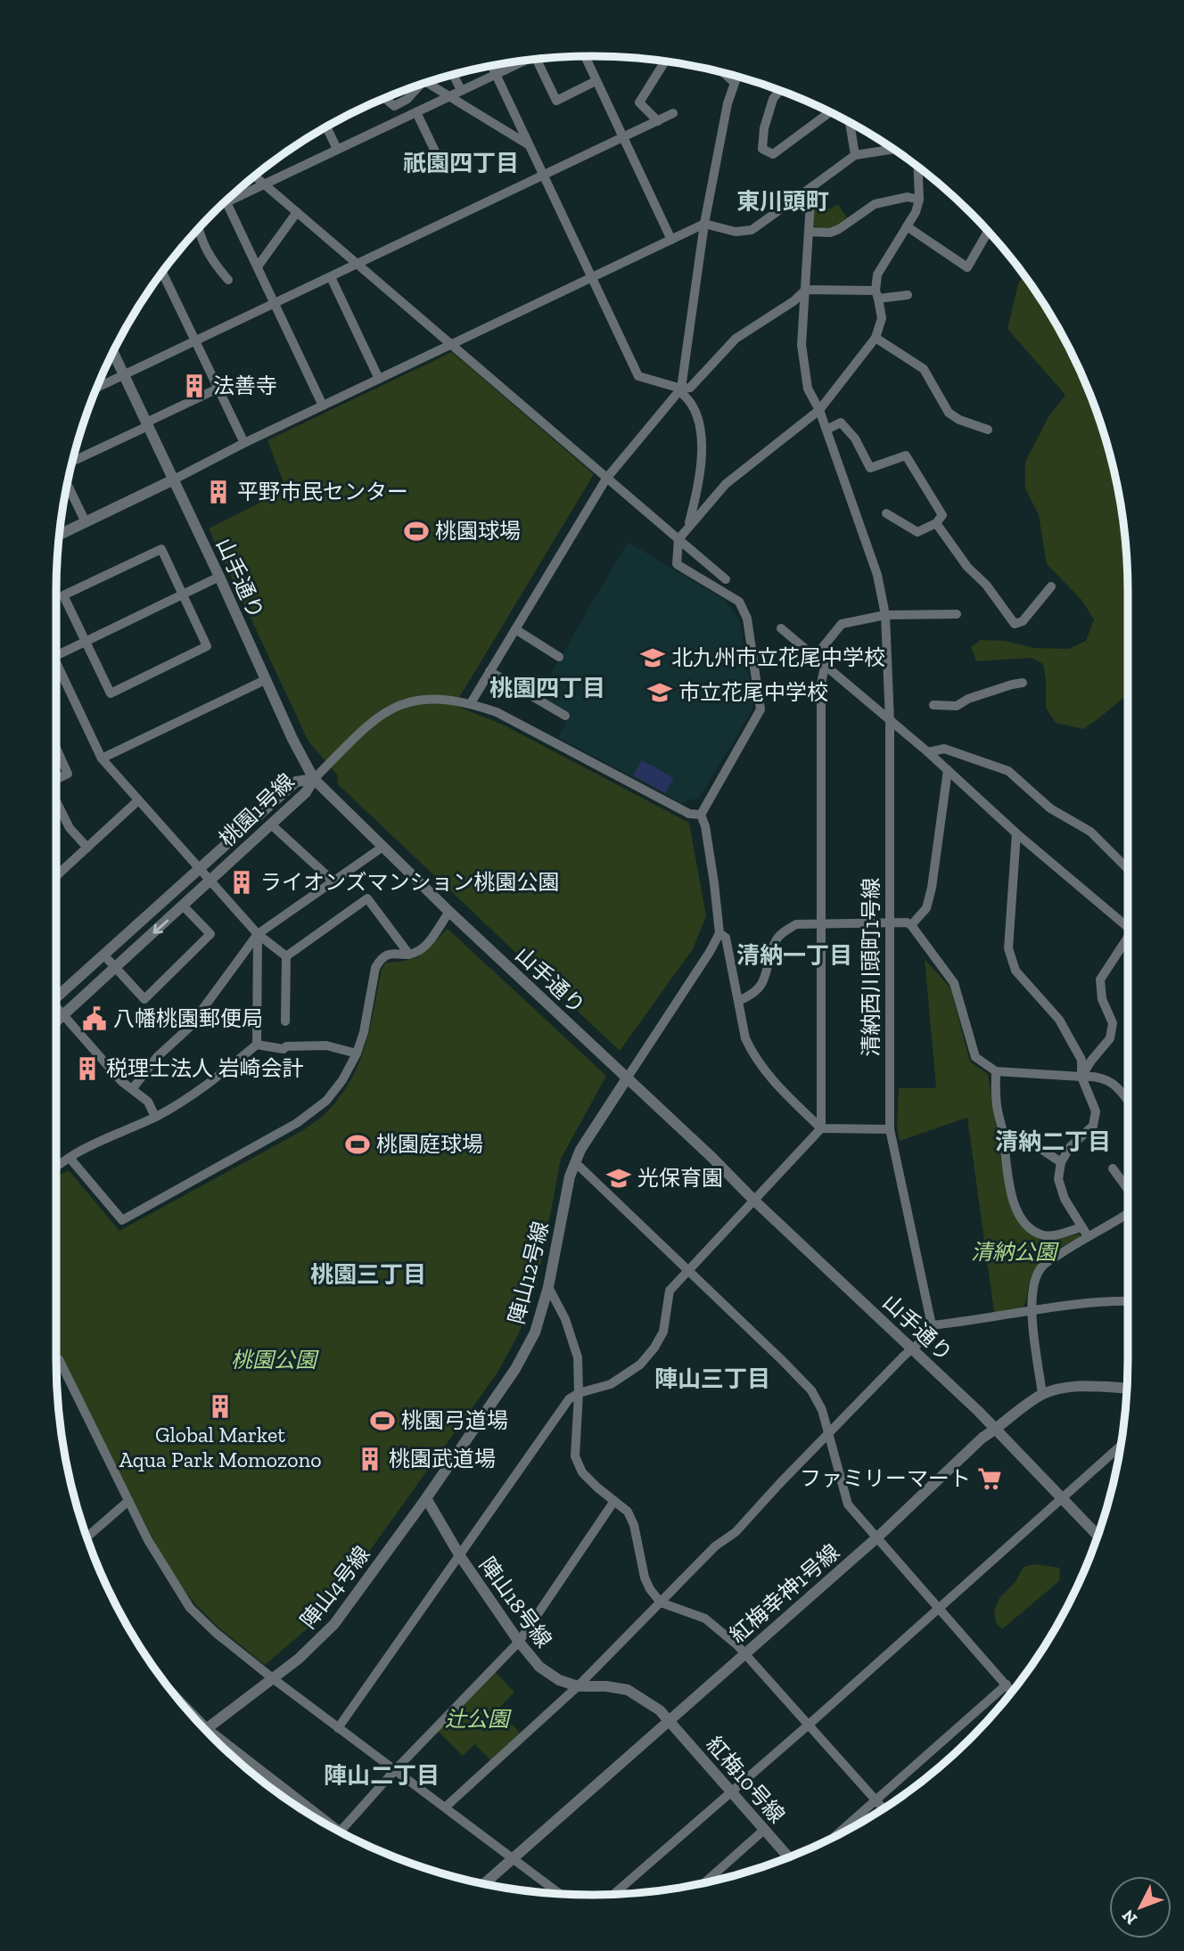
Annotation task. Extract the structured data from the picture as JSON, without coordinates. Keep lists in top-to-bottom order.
{
  "streets": {
    "street": [
      "山手通り",
      "桃園1号線",
      "清納西川頭町1号線",
      "陣山12号線",
      "陣山4号線",
      "紅梅幸神1号線",
      "陣山18号線",
      "紅梅10号線"
    ]
  },
  "crossings": [
    ["山手通り", "桃園1号線"],
    ["山手通り", "陣山12号線"],
    ["山手通り", "紅梅幸神1号線"],
    ["陣山12号線", "陣山4号線"],
    ["陣山12号線", "陣山18号線"],
    ["陣山4号線", "陣山18号線"],
    ["紅梅幸神1号線", "陣山18号線"],
    ["紅梅幸神1号線", "紅梅10号線"],
    ["陣山18号線", "紅梅10号線"]
  ],
  "districts": [
    "祇園四丁目",
    "東川頭町",
    "桃園四丁目",
    "清納一丁目",
    "清納二丁目",
    "桃園三丁目",
    "陣山三丁目",
    "陣山二丁目"
  ],
  "parks": ["清納公園", "桃園公園", "辻公園"],
  "places": {
    "building": [
      "法善寺",
      "平野市民センター",
      "ライオンズマンション桃園公園",
      "税理士法人 岩崎会計",
      "Global Market Aqua Park Momozono",
      "桃園武道場"
    ],
    "sports": ["桃園球場", "桃園庭球場", "桃園弓道場"],
    "school or university": ["北九州市立花尾中学校", "市立花尾中学校", "光保育園"],
    "public building": ["八幡桃園郵便局"],
    "supermarket": ["ファミリーマート"]
  },
  "north": "bottom left"
}
